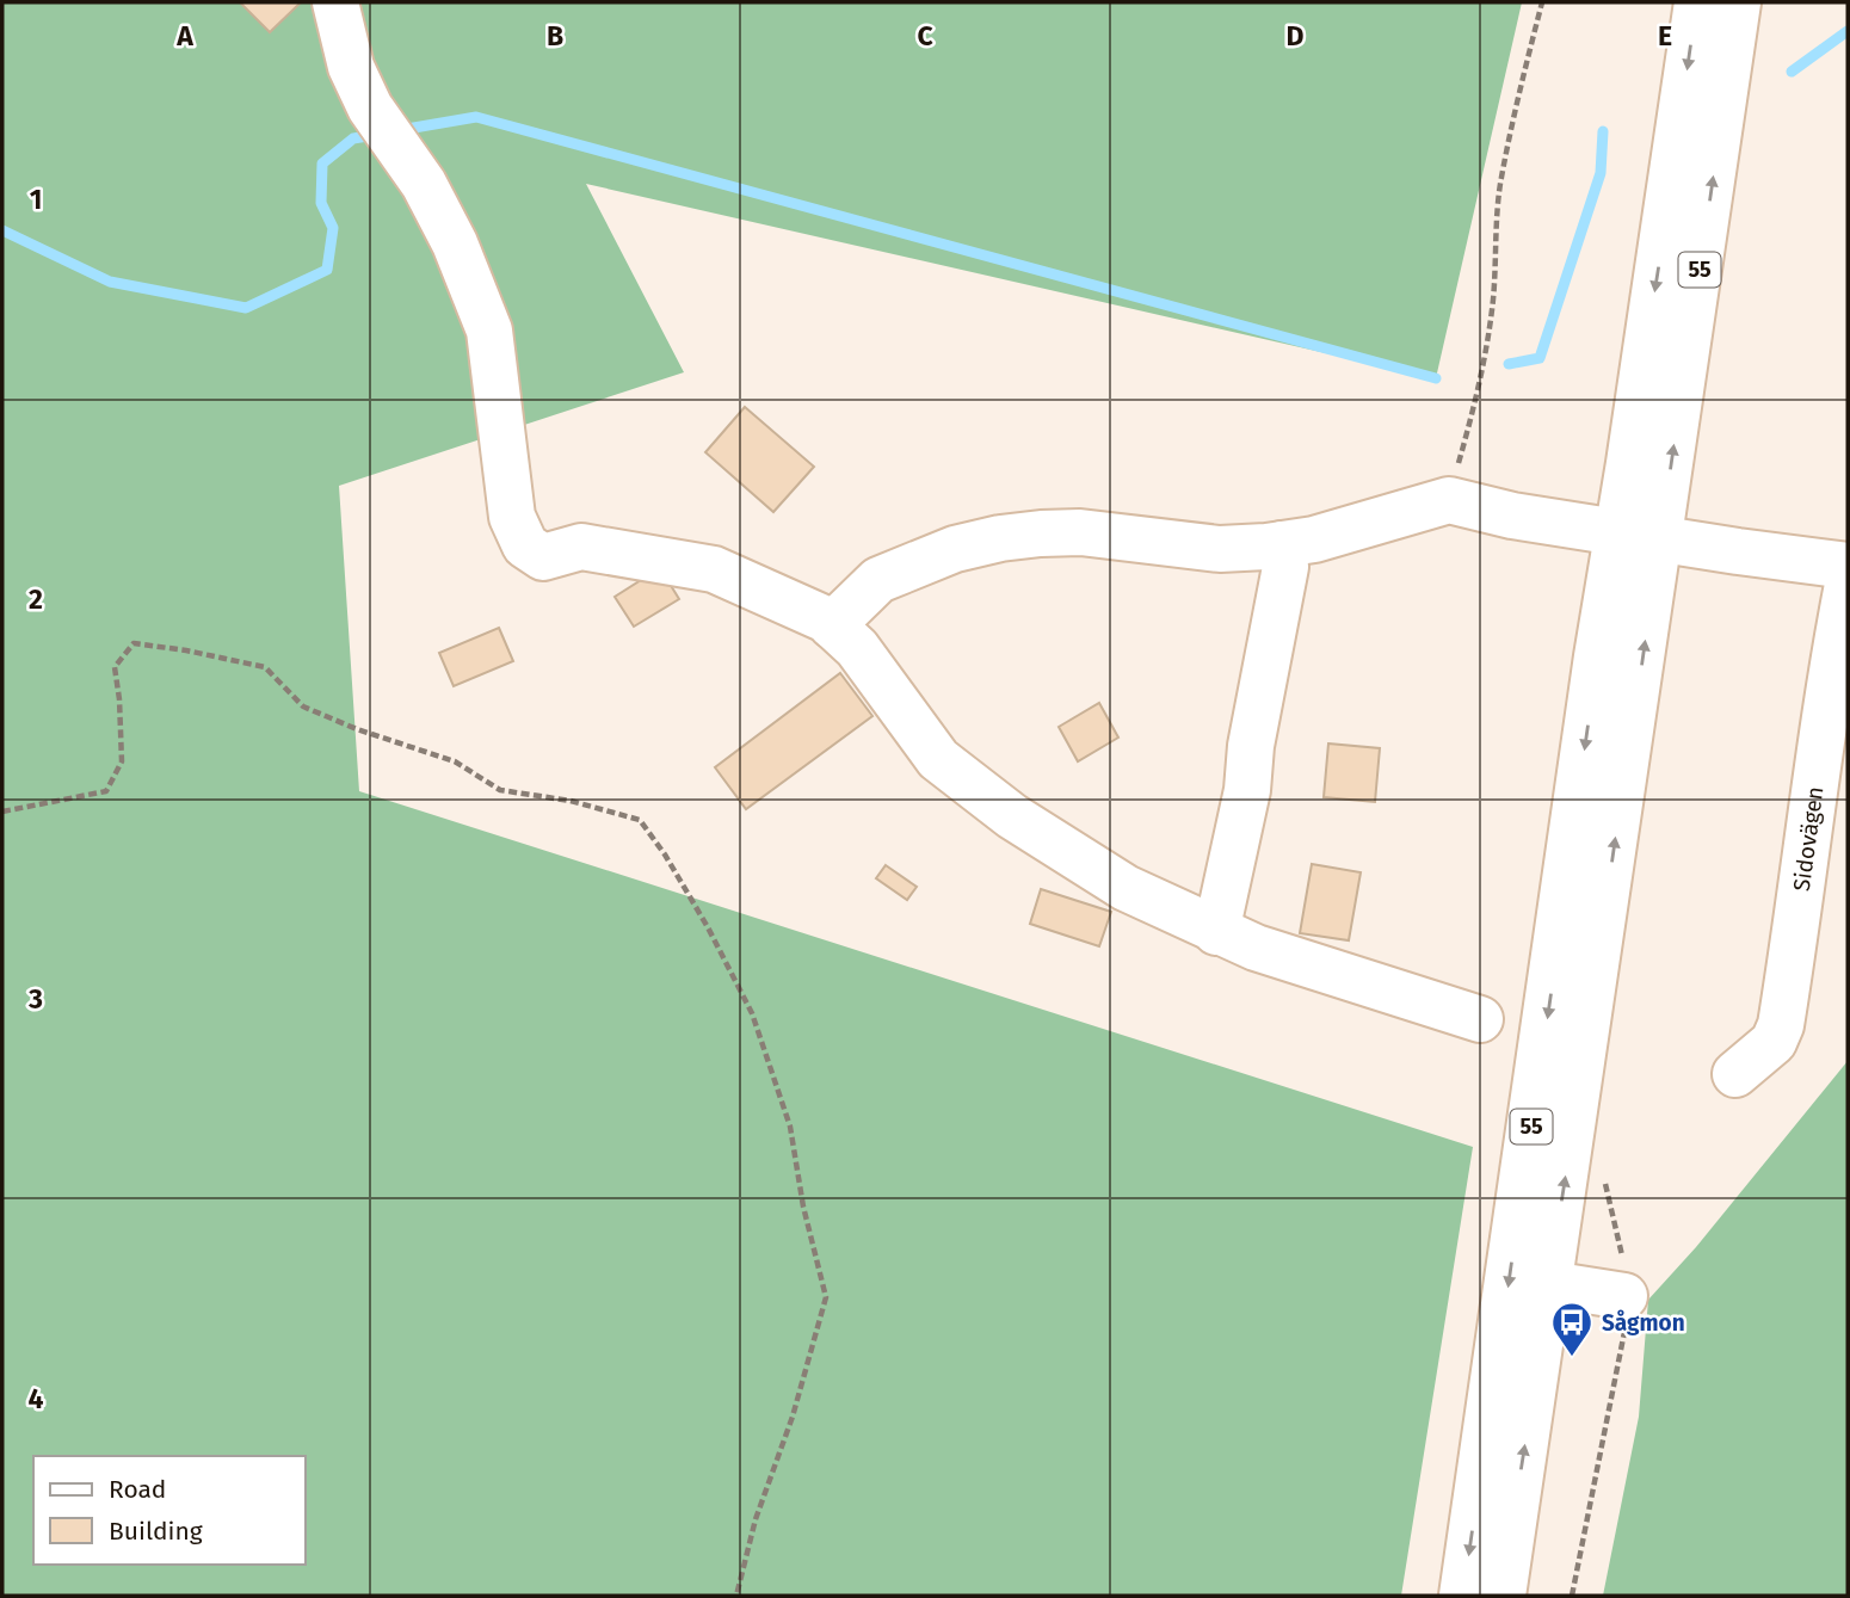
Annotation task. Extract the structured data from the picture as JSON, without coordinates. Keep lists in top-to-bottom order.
{
  "streets": {
    "main road": ["55", "Sidovägen"]
  },
  "places": {
    "bus stop": ["Sågmon"]
  },
  "legend": ["Road", "Building"],
  "grid": {
    "columns": [
      "A",
      "B",
      "C",
      "D",
      "E"
    ],
    "rows": [
      "1",
      "2",
      "3",
      "4"
    ]
  }
}
